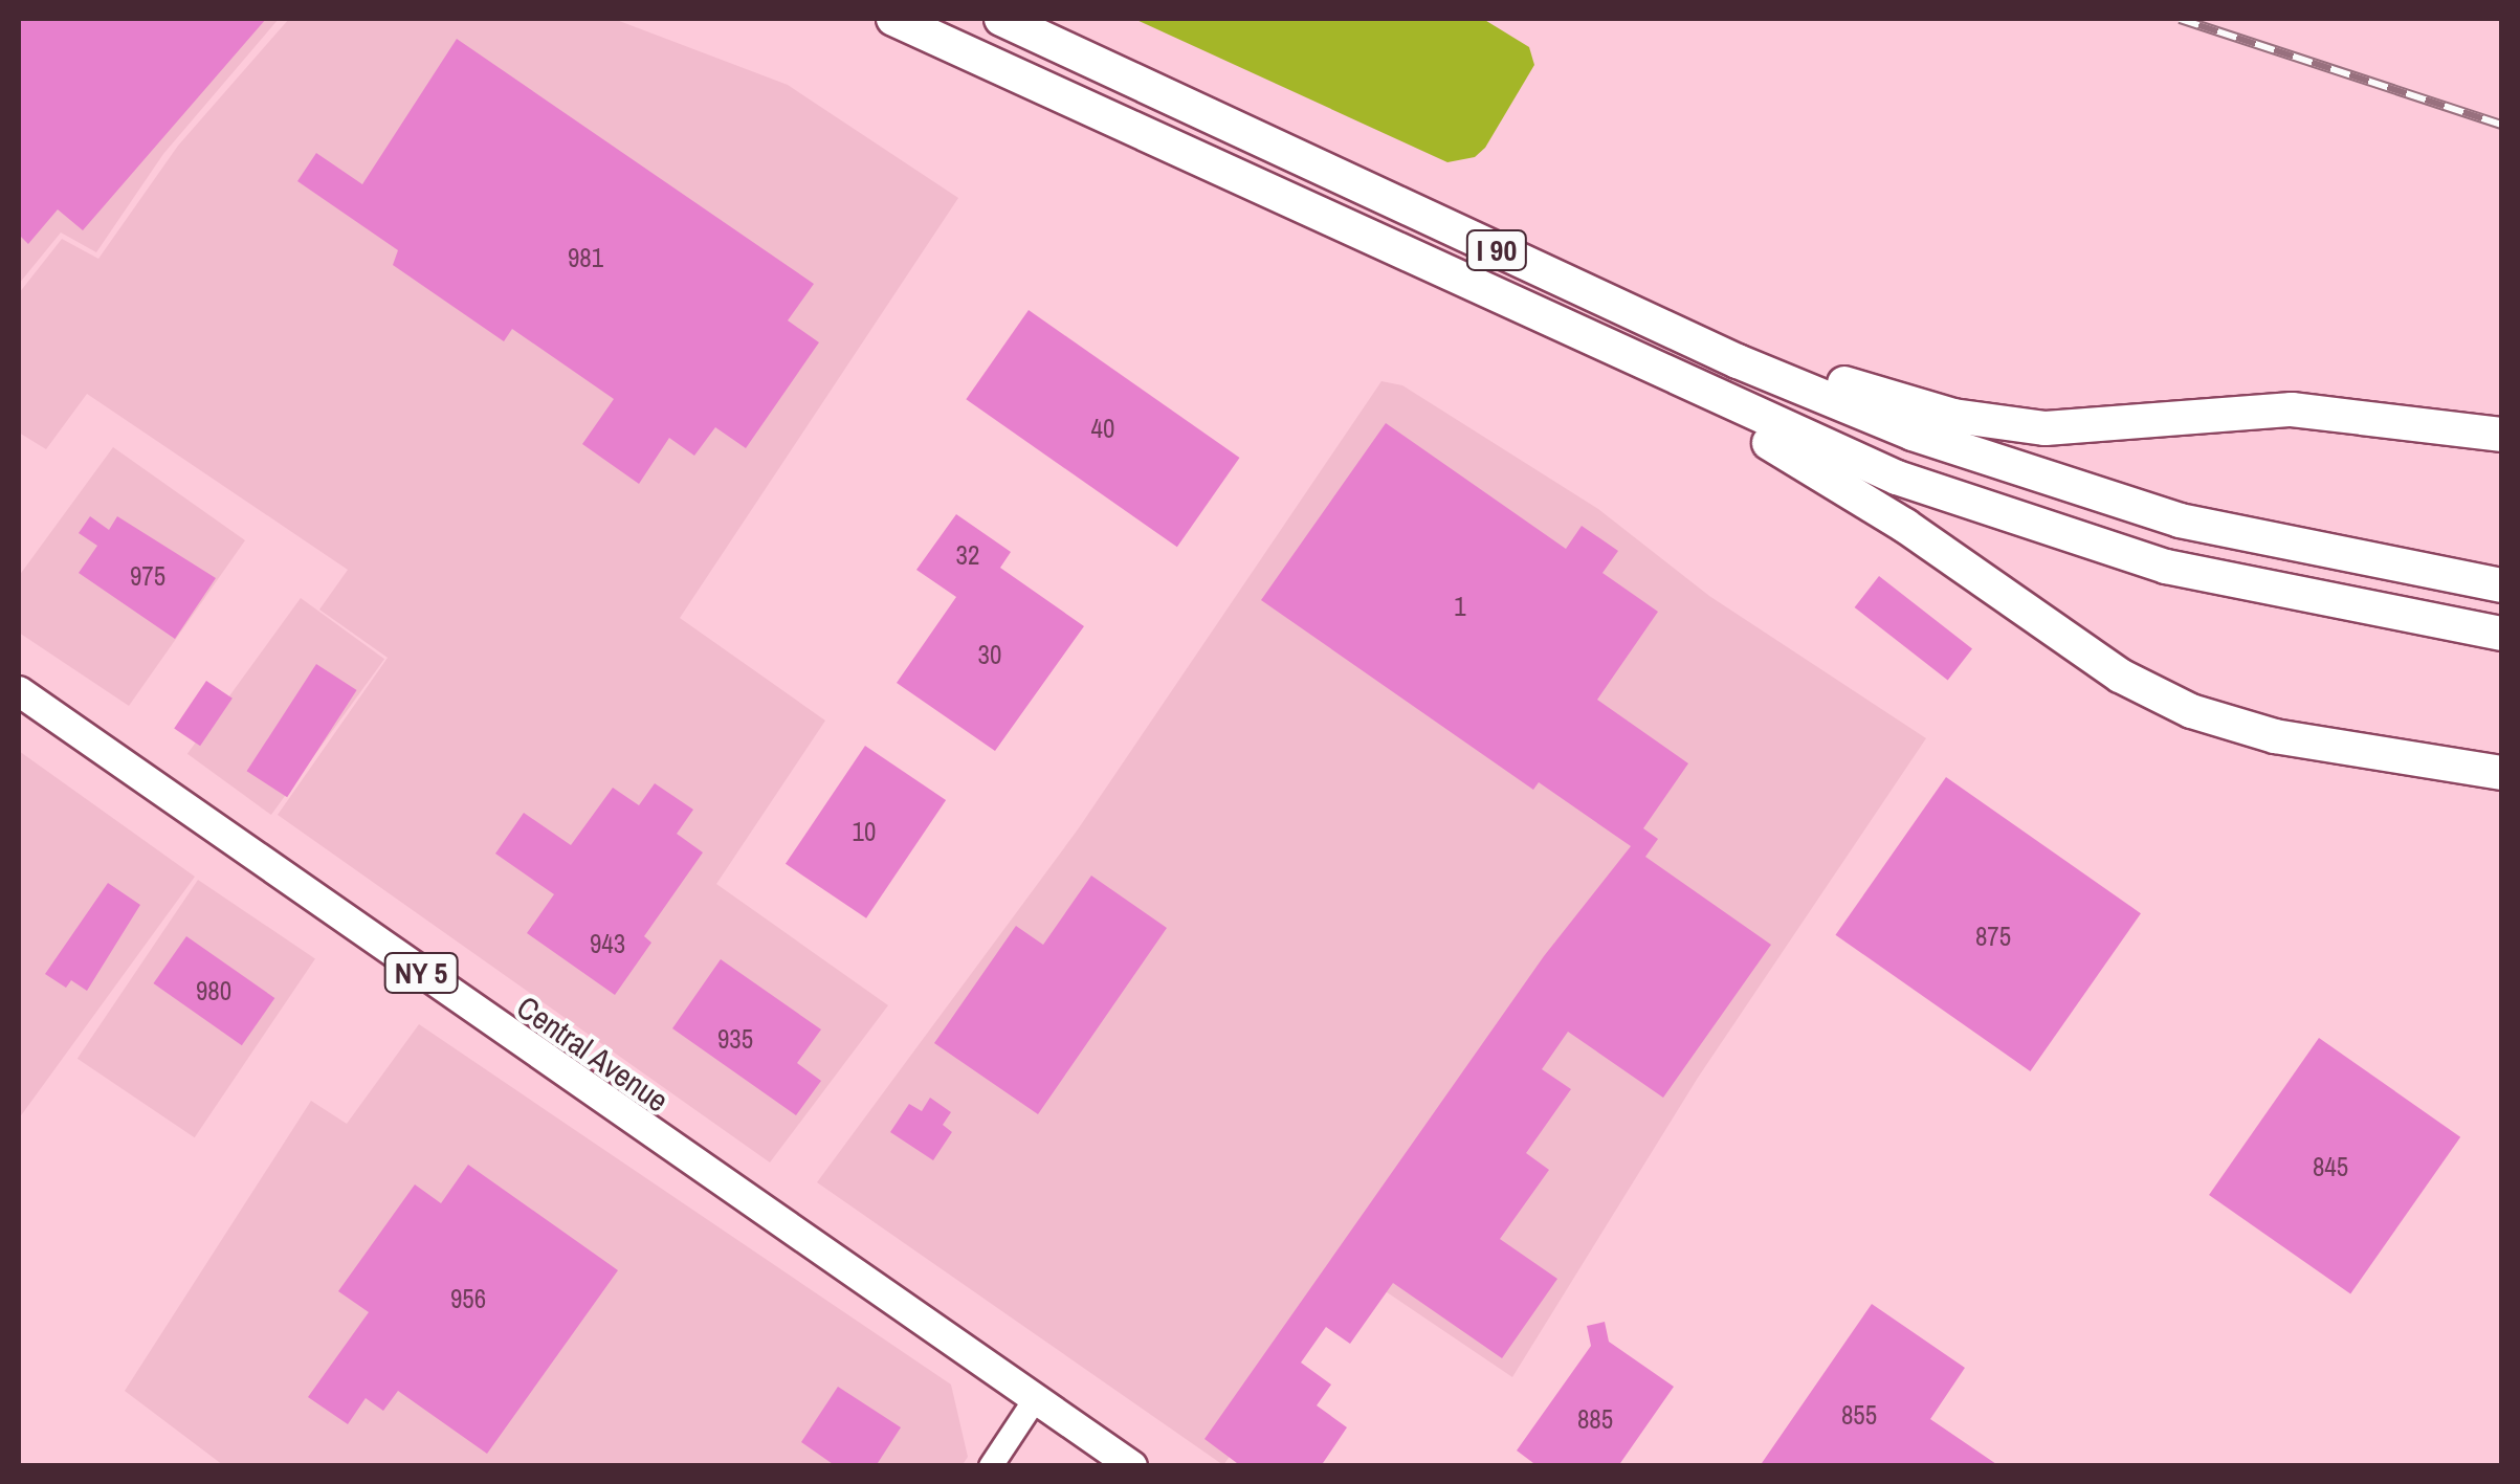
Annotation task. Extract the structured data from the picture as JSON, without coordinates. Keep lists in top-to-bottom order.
{
  "streets": {
    "highway": ["I 90"],
    "main road": ["NY 5", "Central Avenue"]
  },
  "house_numbers": [
    "981",
    "40",
    "32",
    "975",
    "1",
    "30",
    "10",
    "875",
    "943",
    "980",
    "935",
    "845",
    "956",
    "855",
    "885"
  ]
}
